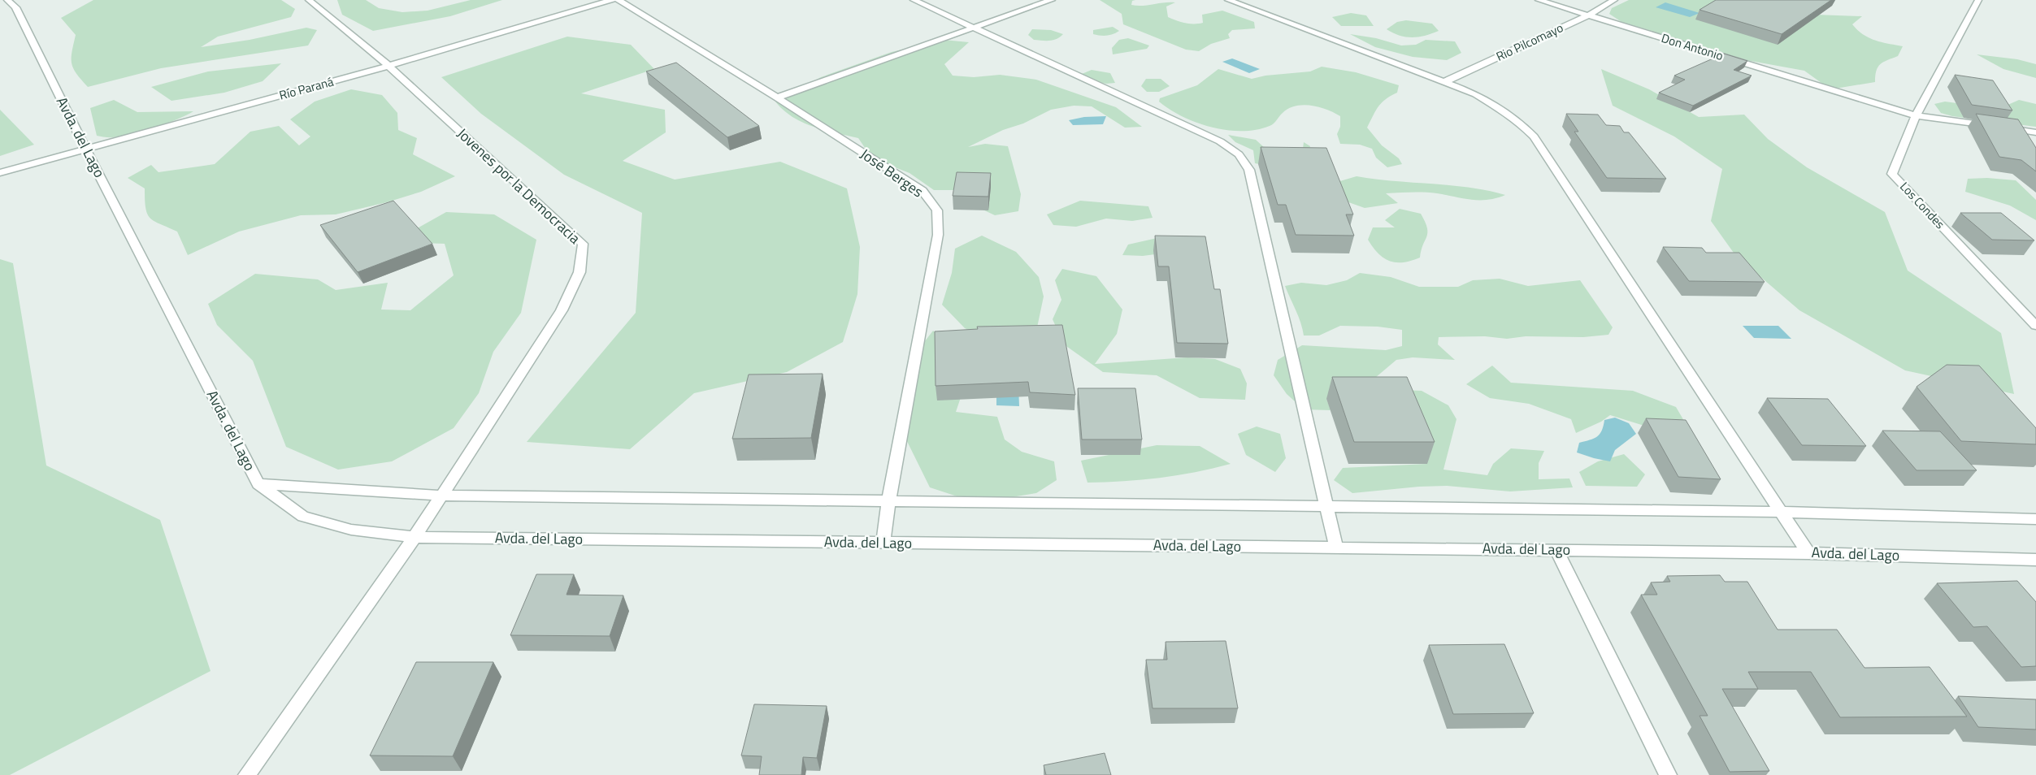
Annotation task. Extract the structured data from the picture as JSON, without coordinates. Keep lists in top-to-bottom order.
{
  "streets": {
    "street": [
      "Rio Pilcomayo",
      "Don Antonio",
      "Río Paraná",
      "Avda. del Lago",
      "José Berges",
      "Jovenes por la Democracia",
      "Los Condes"
    ]
  },
  "crossings": [
    ["Rio Pilcomayo", "Don Antonio"],
    ["Don Antonio", "Los Condes"],
    ["Río Paraná", "Avda. del Lago"],
    ["Río Paraná", "Jovenes por la Democracia"],
    ["Avda. del Lago", "José Berges"],
    ["Avda. del Lago", "Jovenes por la Democracia"]
  ]
}
